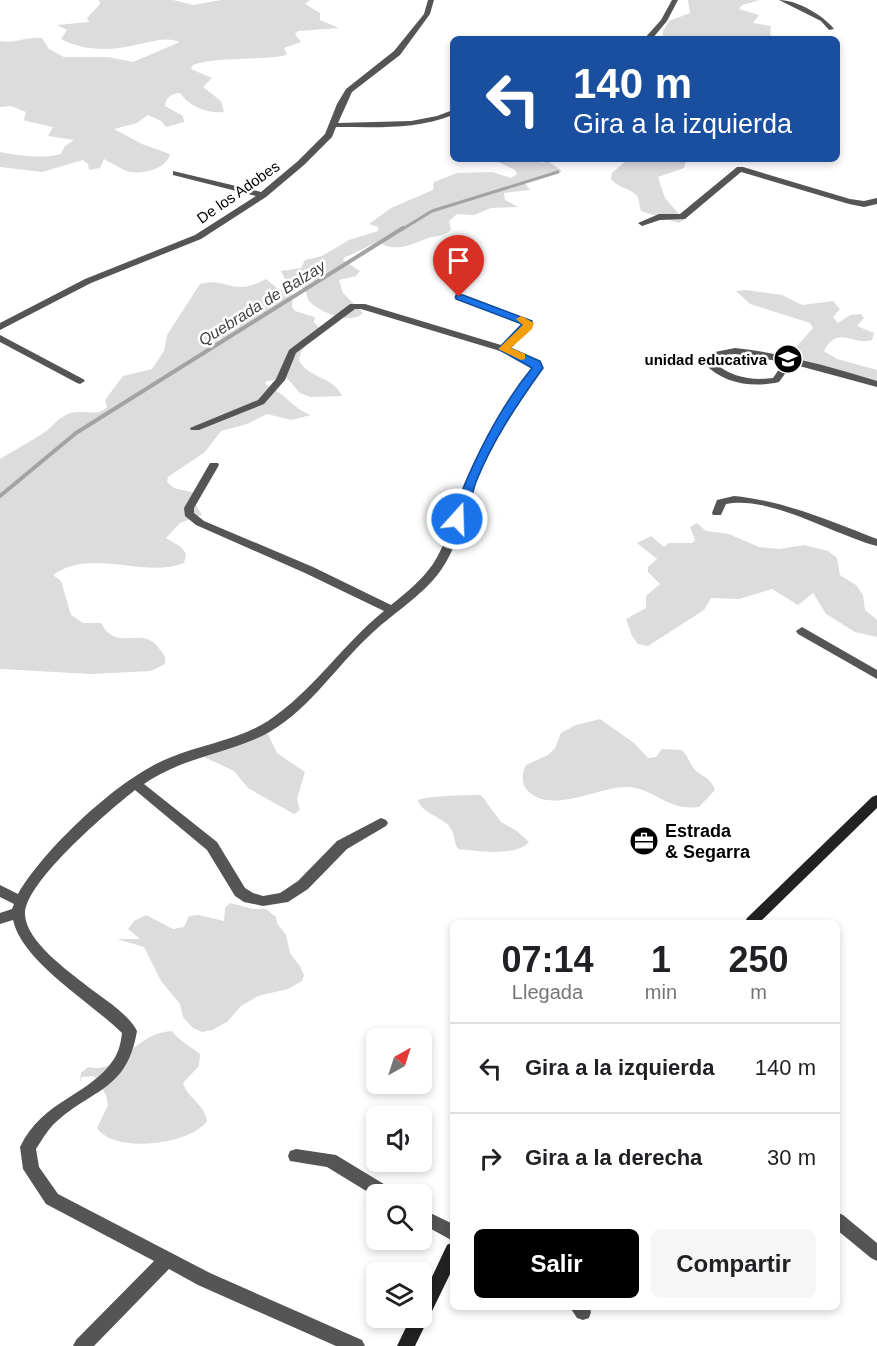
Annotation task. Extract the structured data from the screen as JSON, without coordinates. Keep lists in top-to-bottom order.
{
  "streets": {
    "street": ["De los Adobes"]
  },
  "water": ["Quebrada de Balzay"],
  "places": {
    "school or university": ["unidad educativa"],
    "office": ["Estrada & Segarra"]
  },
  "north": "top right",
  "page": {
    "turn": ["140 m", "Gira a la izquierda"],
    "eta": [
      "07:14",
      "Llegada",
      "1",
      "min",
      "250",
      "m"
    ],
    "list": [
      {
        "name": "Gira a la izquierda",
        "value": "140 m"
      },
      {
        "name": "Gira a la derecha",
        "value": "30 m"
      }
    ],
    "buttons": ["Salir", "Compartir"]
  }
}
